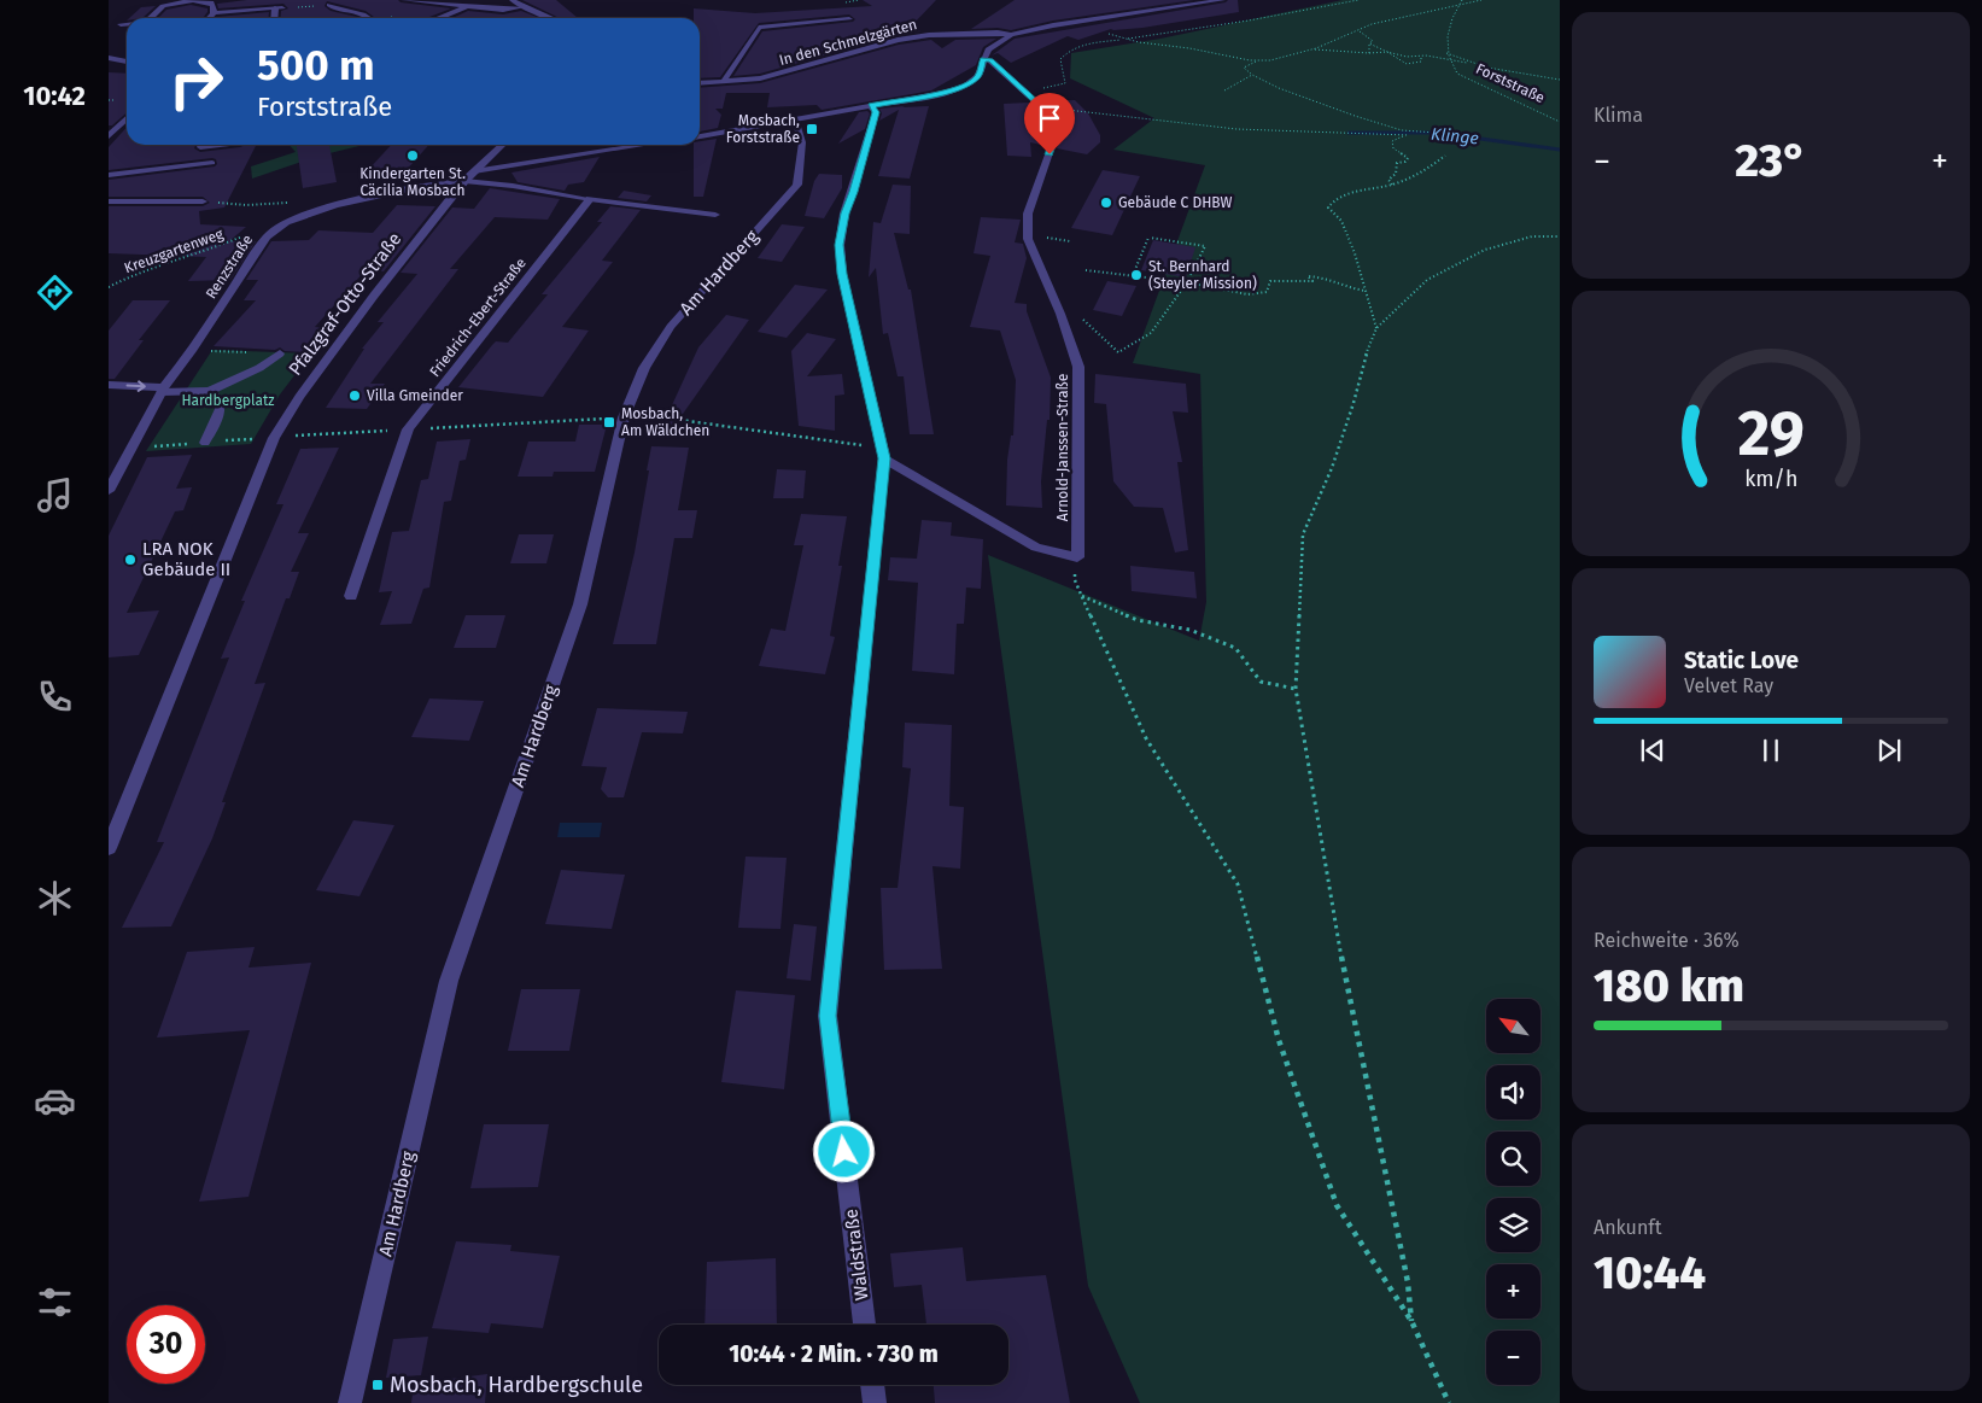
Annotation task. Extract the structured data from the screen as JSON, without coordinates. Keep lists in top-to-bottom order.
{
  "streets": {
    "street": [
      "In den Schmelzgärten",
      "Renzstraße",
      "Am Hardberg",
      "Pfalzgraf-Otto-Straße",
      "Friedrich-Ebert-Straße",
      "Arnold-Janssen-Straße",
      "Waldstraße"
    ],
    "path": ["Forststraße", "Kreuzgartenweg"]
  },
  "crossings": [
    ["Renzstraße", "Pfalzgraf-Otto-Straße"],
    ["Arnold-Janssen-Straße", "Waldstraße"]
  ],
  "water": ["Klinge"],
  "parks": ["Hardbergplatz"],
  "places": {
    "transit": ["Mosbach, Forststraße", "Mosbach, Am Wäldchen", "Mosbach, Hardbergschule"],
    "other": [
      "Kindergarten St. Cäcilia Mosbach",
      "Gebäude C DHBW",
      "St. Bernhard (Steyler Mission)",
      "Villa Gmeinder",
      "LRA NOK Gebäude II"
    ]
  },
  "north": "top left",
  "page": {
    "tabs": "10:42",
    "tile": [
      "Klima",
      ["Reichweite · 36%", "180 km"],
      ["Ankunft", "10:44"]
    ],
    "turn": ["500 m", "Forststraße"],
    "heat": ["−", "23°", "+"],
    "song": ["Static Love", "Velvet Ray"],
    "map_buttons": ["+", "−"],
    "limit": "30",
    "trip": "10:44 · 2 Min. · 730 m",
    "gauge": ["29", "km/h"]
  }
}
